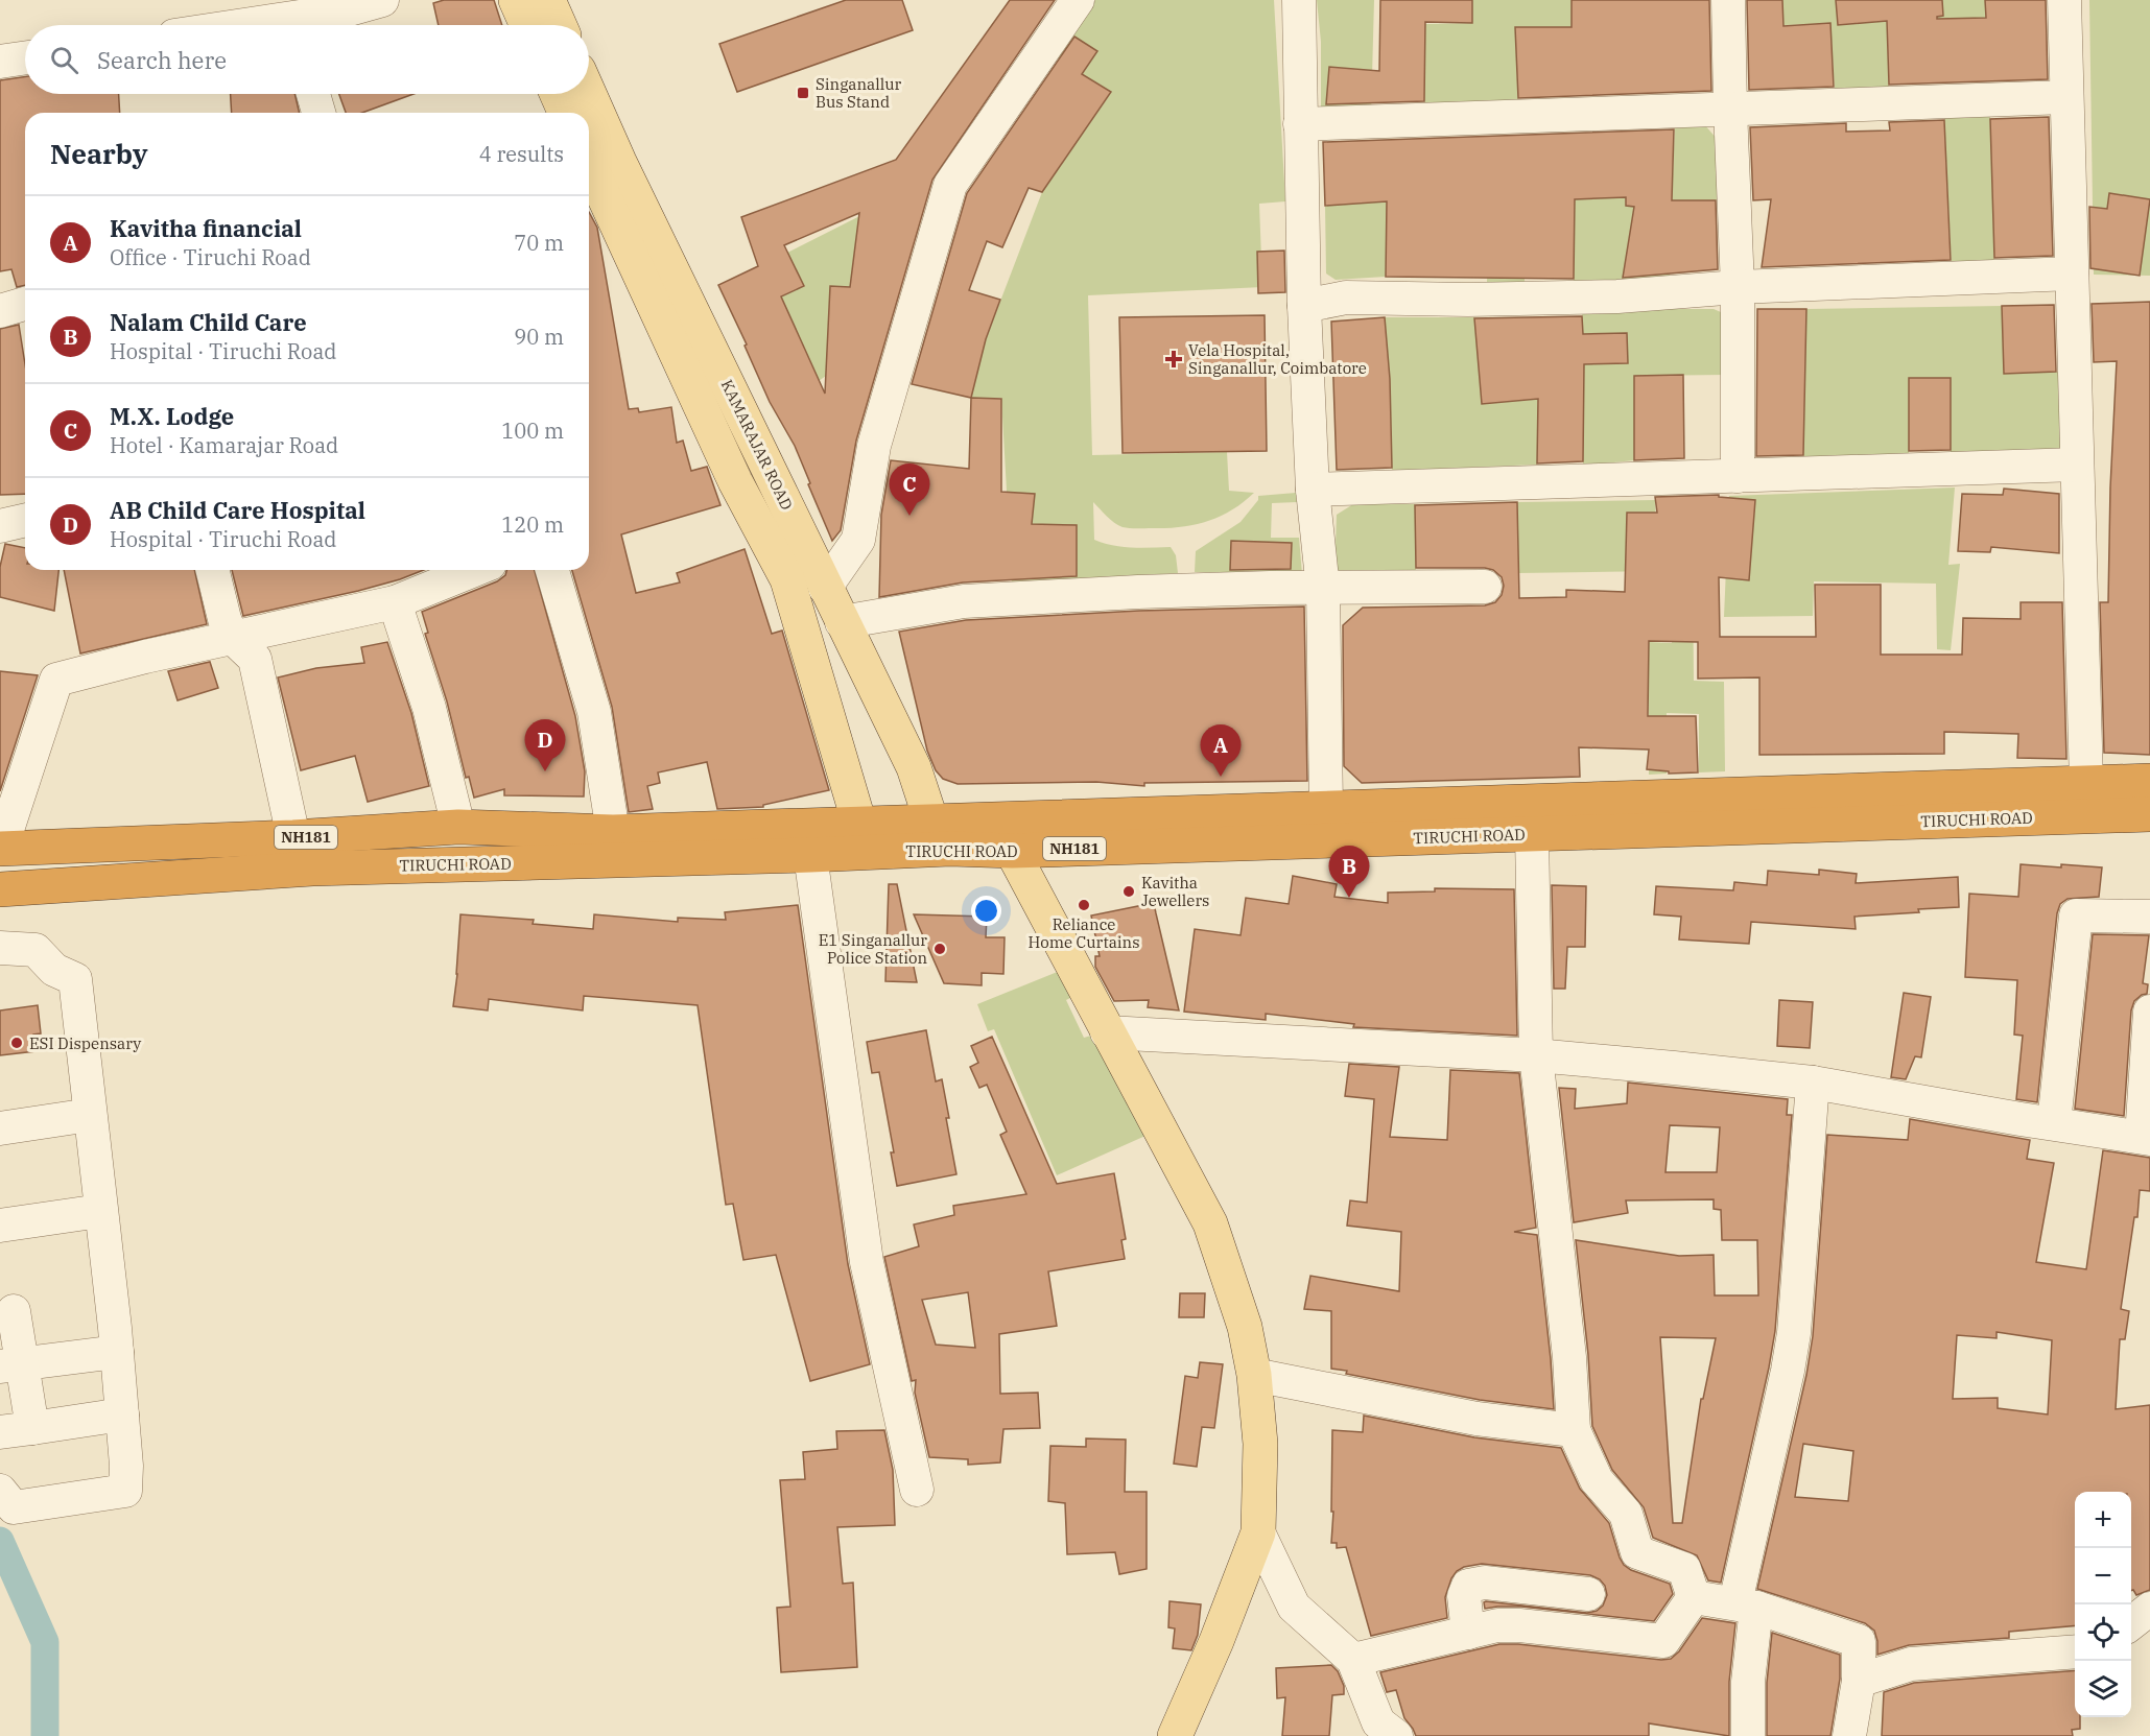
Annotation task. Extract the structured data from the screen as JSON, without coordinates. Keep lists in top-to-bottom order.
{
  "streets": {
    "highway": ["TIRUCHI ROAD", "NH181"],
    "main road": ["KAMARAJAR ROAD"]
  },
  "crossings": [
    ["KAMARAJAR ROAD", "NH181"],
    ["TIRUCHI ROAD", "NH181"]
  ],
  "places": {
    "transit": ["Singanallur Bus Stand"],
    "health": ["Vela Hospital, Singanallur, Coimbatore"],
    "other": [
      "Kavitha Jewellers",
      "Reliance Home Curtains",
      "E1 Singanallur Police Station",
      "ESI Dispensary"
    ]
  },
  "page": {
    "search": "Search here",
    "heading": ["Nearby", "4 results"],
    "list": [
      {
        "mark": "A",
        "name": "Kavitha financial",
        "note": "Office · Tiruchi Road",
        "value": "70 m"
      },
      {
        "mark": "B",
        "name": "Nalam Child Care",
        "note": "Hospital · Tiruchi Road",
        "value": "90 m"
      },
      {
        "mark": "C",
        "name": "M.X. Lodge",
        "note": "Hotel · Kamarajar Road",
        "value": "100 m"
      },
      {
        "mark": "D",
        "name": "AB Child Care Hospital",
        "note": "Hospital · Tiruchi Road",
        "value": "120 m"
      }
    ],
    "pins": [
      "C",
      "D",
      "A",
      "B"
    ],
    "map_buttons": ["+", "−"]
  }
}
